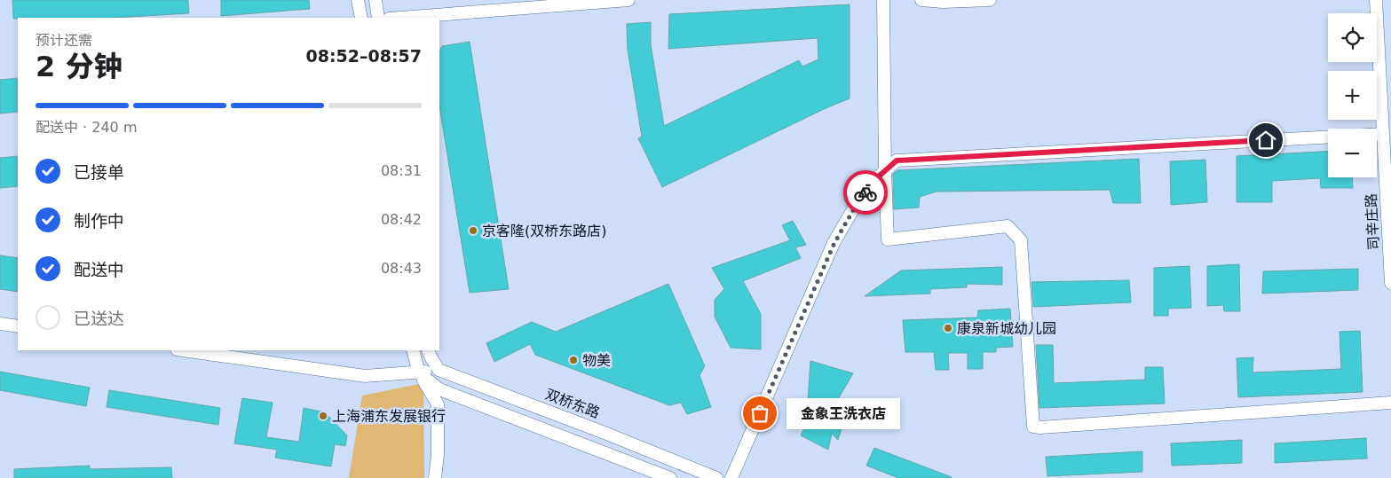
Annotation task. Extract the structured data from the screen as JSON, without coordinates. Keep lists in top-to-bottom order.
{
  "streets": {
    "street": ["司辛庄路", "双桥东路"]
  },
  "places": [
    "京客隆(双桥东路店)",
    "康泉新城幼儿园",
    "物美",
    "金象王洗衣店",
    "上海浦东发展银行"
  ],
  "page": {
    "map_buttons": ["+", "−"],
    "heading": ["2 分钟", "预计还需", "08:52–08:57"],
    "bar": "配送中 · 240 m",
    "list": [
      ["已接单", "08:31"],
      ["制作中", "08:42"],
      ["配送中", "08:43"],
      "已送达"
    ],
    "bubble": "金象王洗衣店"
  }
}
